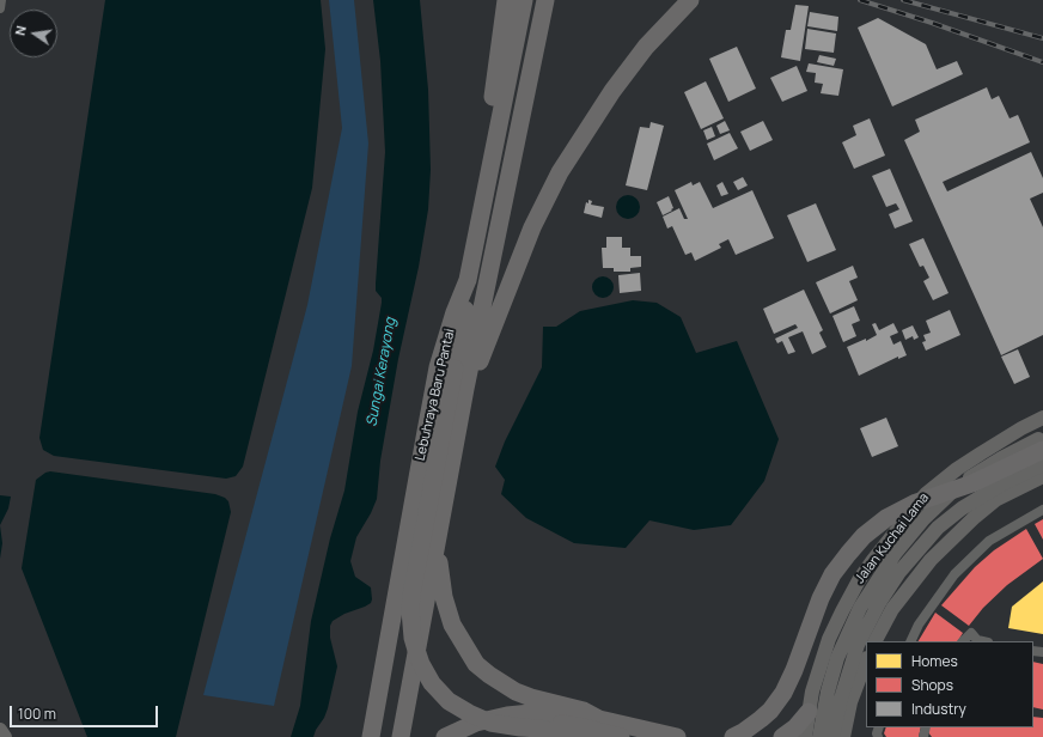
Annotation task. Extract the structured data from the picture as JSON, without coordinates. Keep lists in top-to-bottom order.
{
  "streets": {
    "highway": ["Lebuhraya Baru Pantai"],
    "main road": ["Jalan Kuchai Lama"]
  },
  "water": ["Sungai Kerayong"],
  "legend": ["Homes", "Shops", "Industry"],
  "scale_bar": "100 m",
  "north": "left"
}
